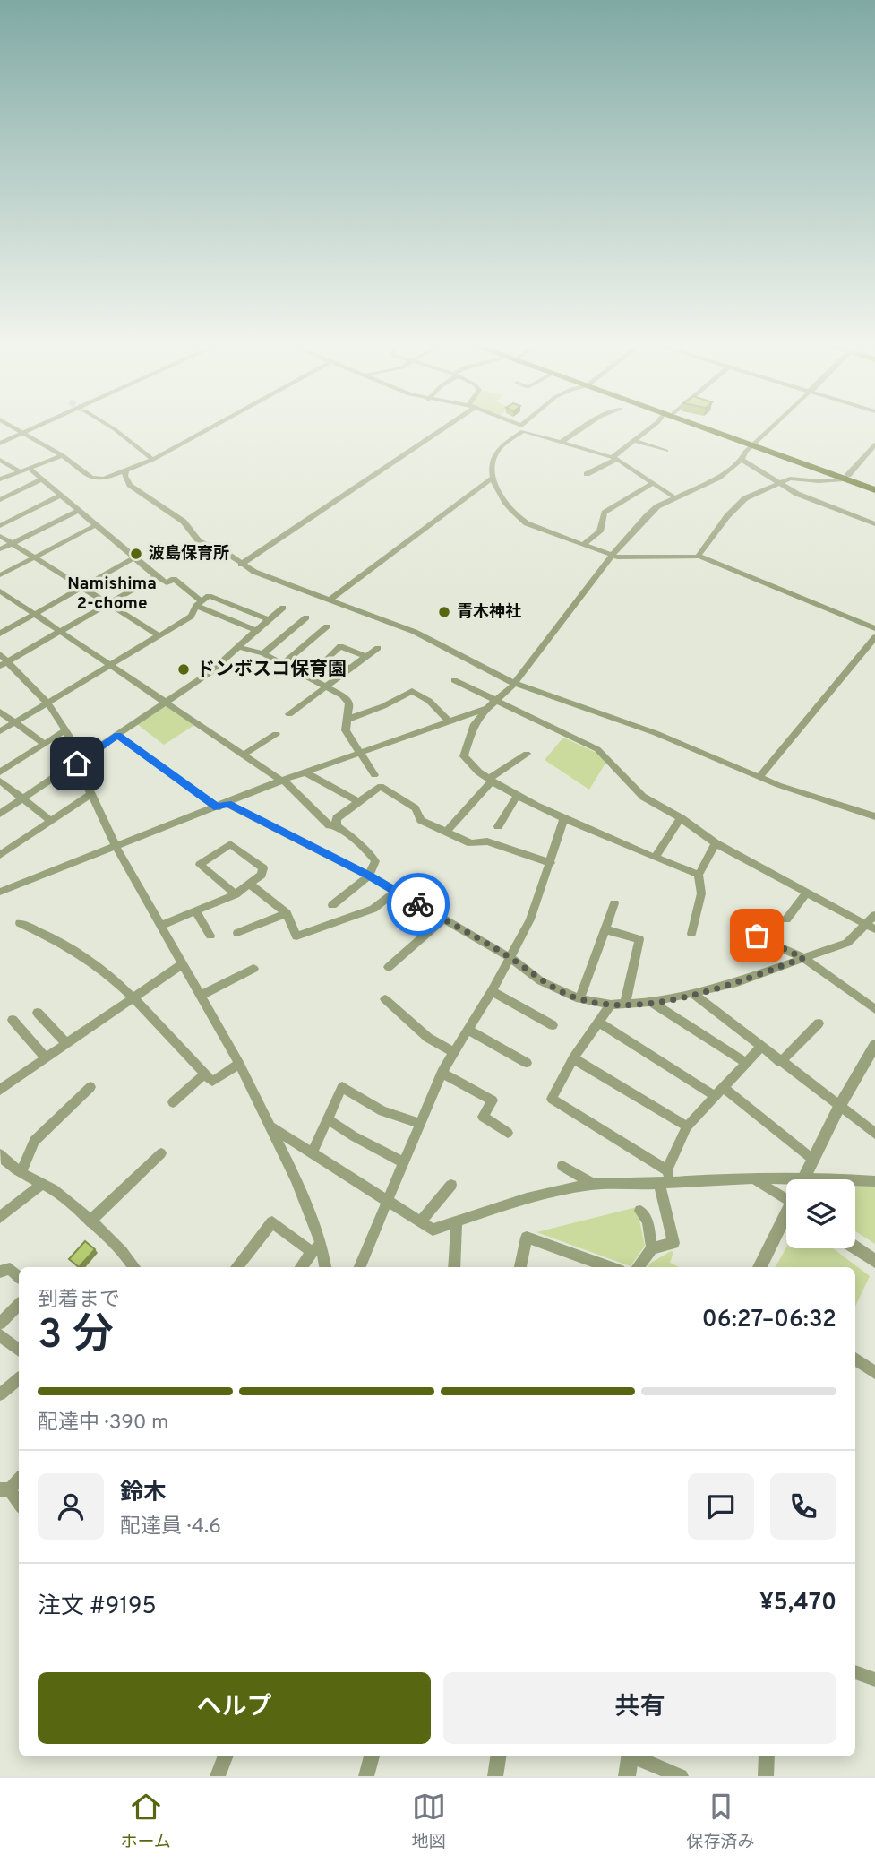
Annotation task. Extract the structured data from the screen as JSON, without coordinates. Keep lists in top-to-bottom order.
{
  "districts": ["Namishima 2-chome"],
  "places": ["波島保育所", "青木神社", "ドンボスコ保育園"],
  "page": {
    "heading": ["3 分", "到着まで", "06:27–06:32"],
    "panel": [
      "鈴木",
      "配達員 · 4.6",
      "注文 #9195",
      "¥5,470"
    ],
    "bar": "配達中 · 390 m",
    "buttons": ["ヘルプ", "共有"],
    "tabs": ["ホーム", "地図", "保存済み"]
  }
}
